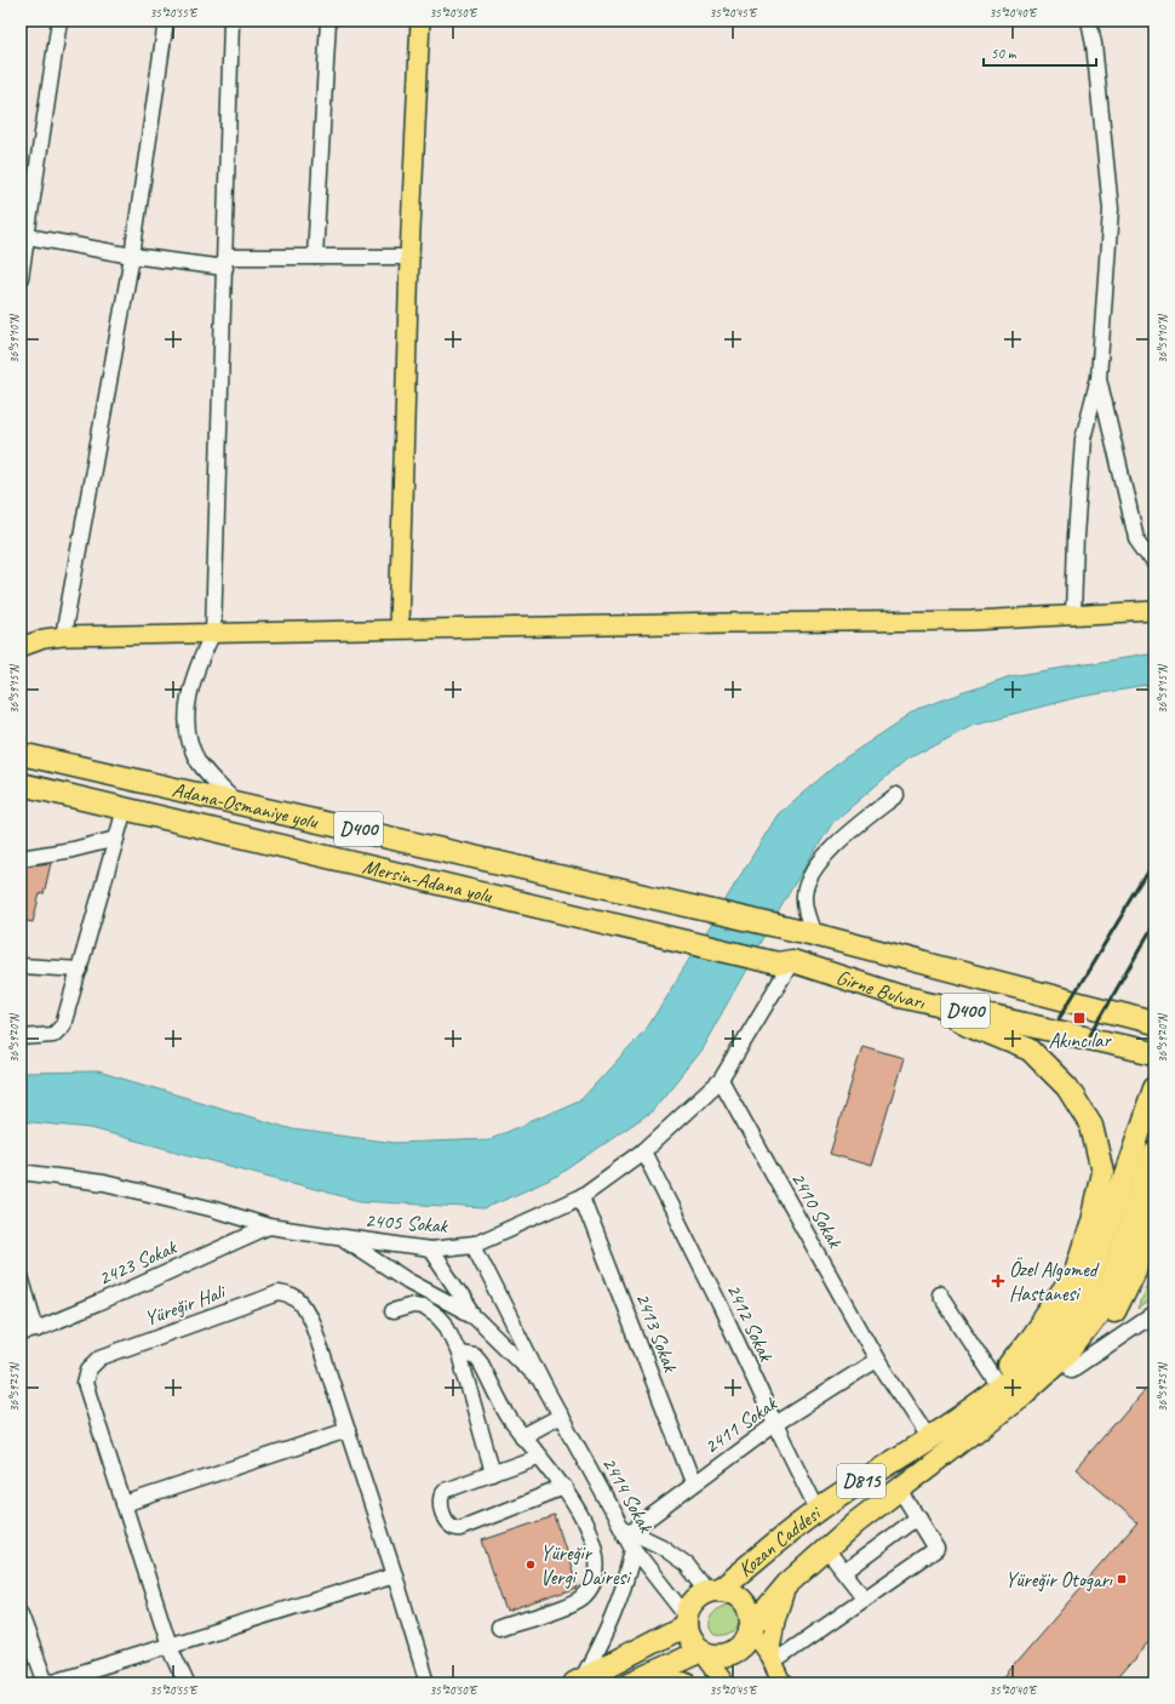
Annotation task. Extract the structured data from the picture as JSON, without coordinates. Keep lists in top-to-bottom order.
{
  "streets": {
    "highway": [
      "Adana-Osmaniye yolu",
      "D400",
      "Mersin-Adana yolu",
      "Girne Bulvarı",
      "D815",
      "Kozan Caddesi"
    ],
    "street": [
      "2410 Sokak",
      "2405 Sokak",
      "2423 Sokak",
      "Yüreğir Hali",
      "2412 Sokak",
      "2413 Sokak",
      "2411 Sokak",
      "2414 Sokak"
    ]
  },
  "crossings": [
    ["Adana-Osmaniye yolu", "Girne Bulvarı"],
    ["Mersin-Adana yolu", "Girne Bulvarı"],
    ["Mersin-Adana yolu", "2405 Sokak"],
    ["Girne Bulvarı", "2405 Sokak"],
    ["2410 Sokak", "2405 Sokak"],
    ["2410 Sokak", "2411 Sokak"],
    ["2410 Sokak", "Kozan Caddesi"],
    ["2405 Sokak", "2423 Sokak"],
    ["2405 Sokak", "2412 Sokak"],
    ["2405 Sokak", "2413 Sokak"],
    ["2405 Sokak", "2414 Sokak"],
    ["2412 Sokak", "2411 Sokak"],
    ["2412 Sokak", "Kozan Caddesi"],
    ["2413 Sokak", "2411 Sokak"],
    ["2411 Sokak", "2414 Sokak"],
    ["D815", "2414 Sokak"],
    ["D815", "Kozan Caddesi"],
    ["2414 Sokak", "Kozan Caddesi"]
  ],
  "places": {
    "transit": ["Akıncılar", "Yüreğir Otogarı"],
    "health": ["Özel Algomed Hastanesi"],
    "other": ["Yüreğir Vergi Dairesi"]
  },
  "scale_bar": "50 m",
  "coordinates": [
    "35°20'55\"E",
    "35°20'50\"E",
    "35°20'45\"E",
    "35°20'40\"E",
    "36°59'10\"N",
    "36°59'15\"N",
    "36°59'20\"N",
    "36°59'25\"N"
  ]
}
